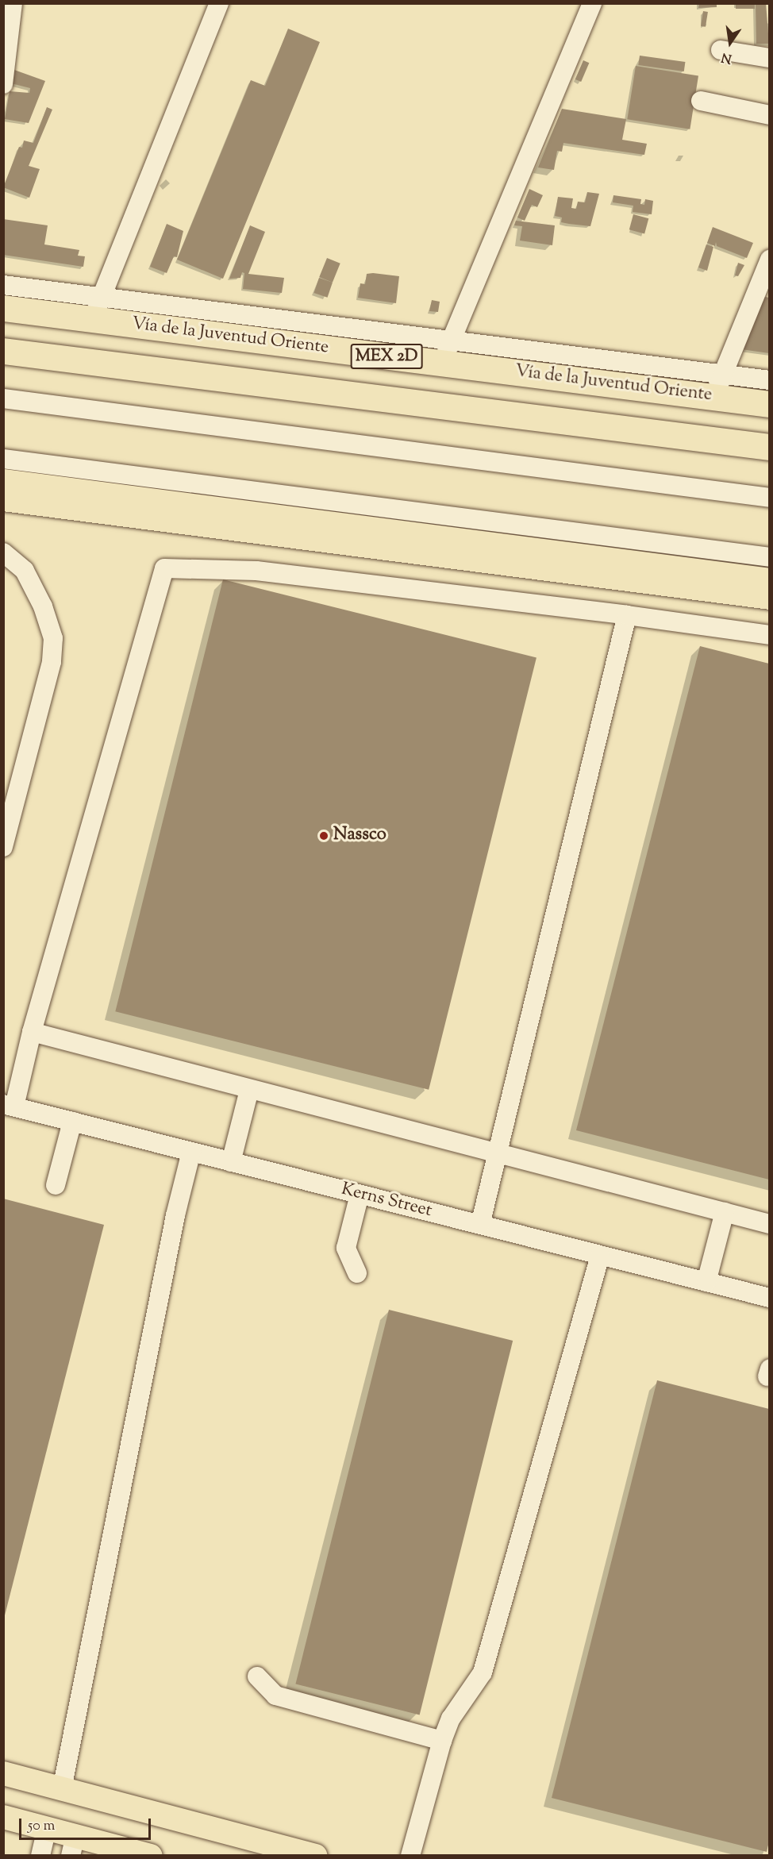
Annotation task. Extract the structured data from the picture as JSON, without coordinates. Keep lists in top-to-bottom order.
{
  "streets": {
    "highway": ["Vía de la Juventud Oriente", "MEX 2D"],
    "street": ["Kerns Street"]
  },
  "places": ["Nassco"],
  "scale_bar": "50 m",
  "north": "bottom"
}
